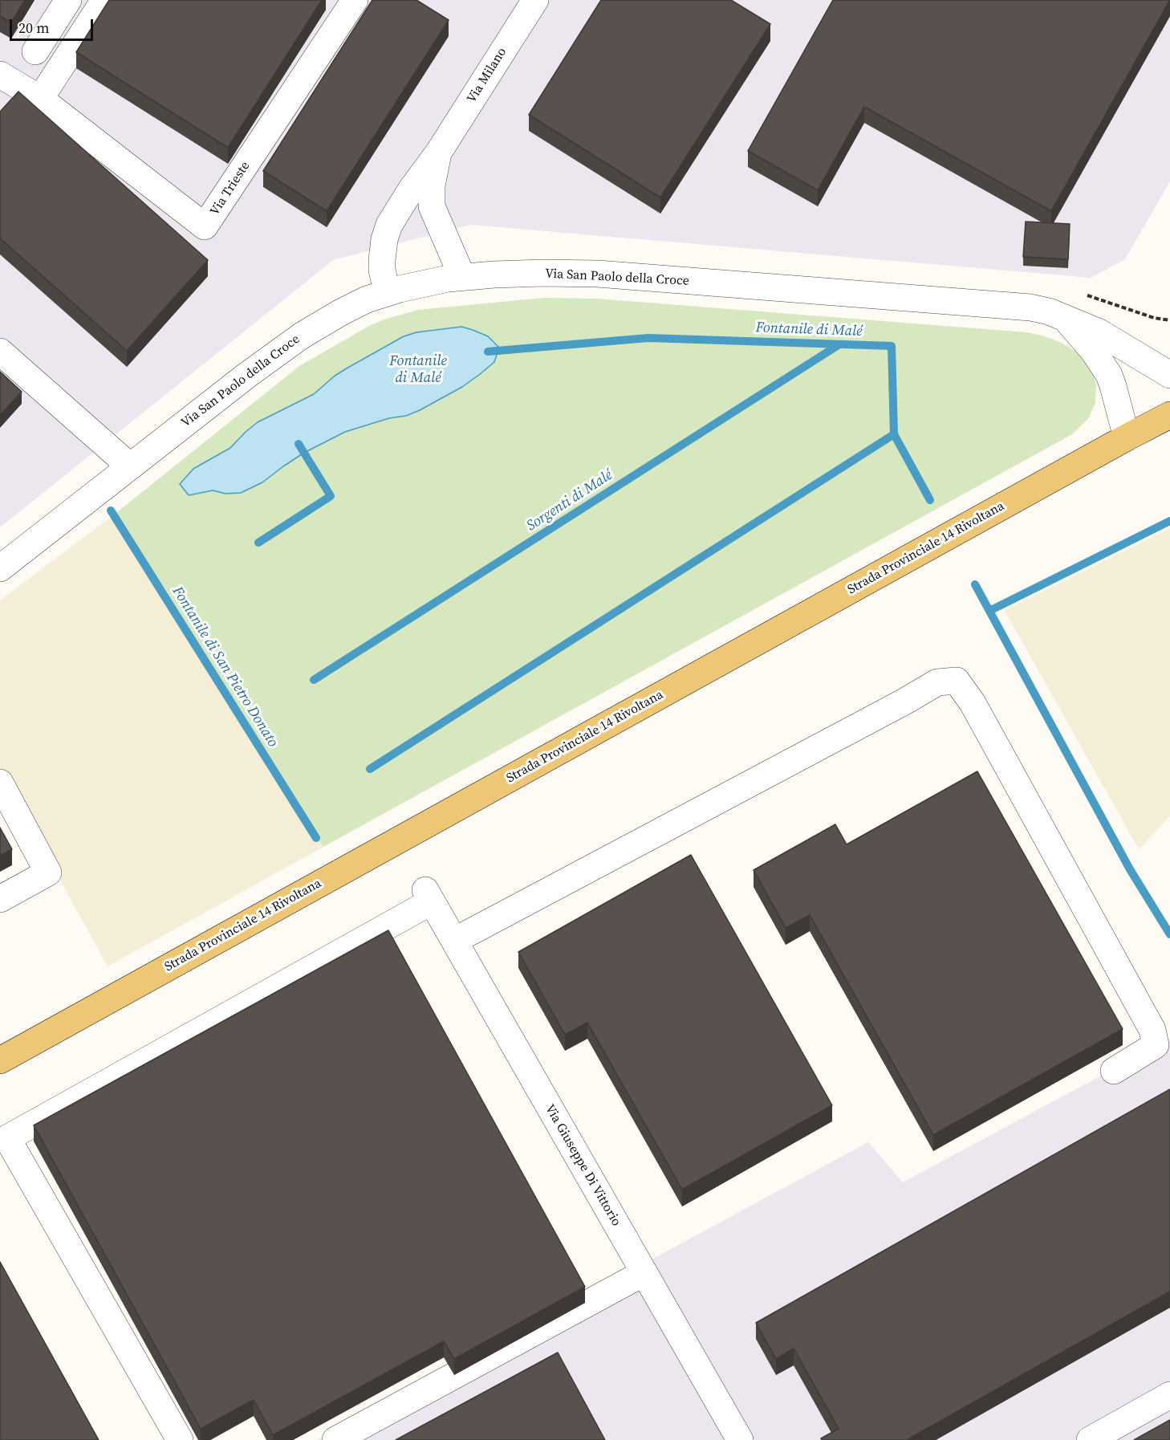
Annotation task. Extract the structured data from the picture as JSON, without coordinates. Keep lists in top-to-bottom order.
{
  "streets": {
    "main road": ["Strada Provinciale 14 Rivoltana"],
    "street": [
      "Via Milano",
      "Via Trieste",
      "Via San Paolo della Croce",
      "Via Giuseppe Di Vittorio"
    ]
  },
  "crossings": [
    ["Via Milano", "Via San Paolo della Croce"]
  ],
  "water": ["Fontanile di Malé", "Sorgenti di Malé", "Fontanile di San Pietro Donato"],
  "scale_bar": "20 m"
}
